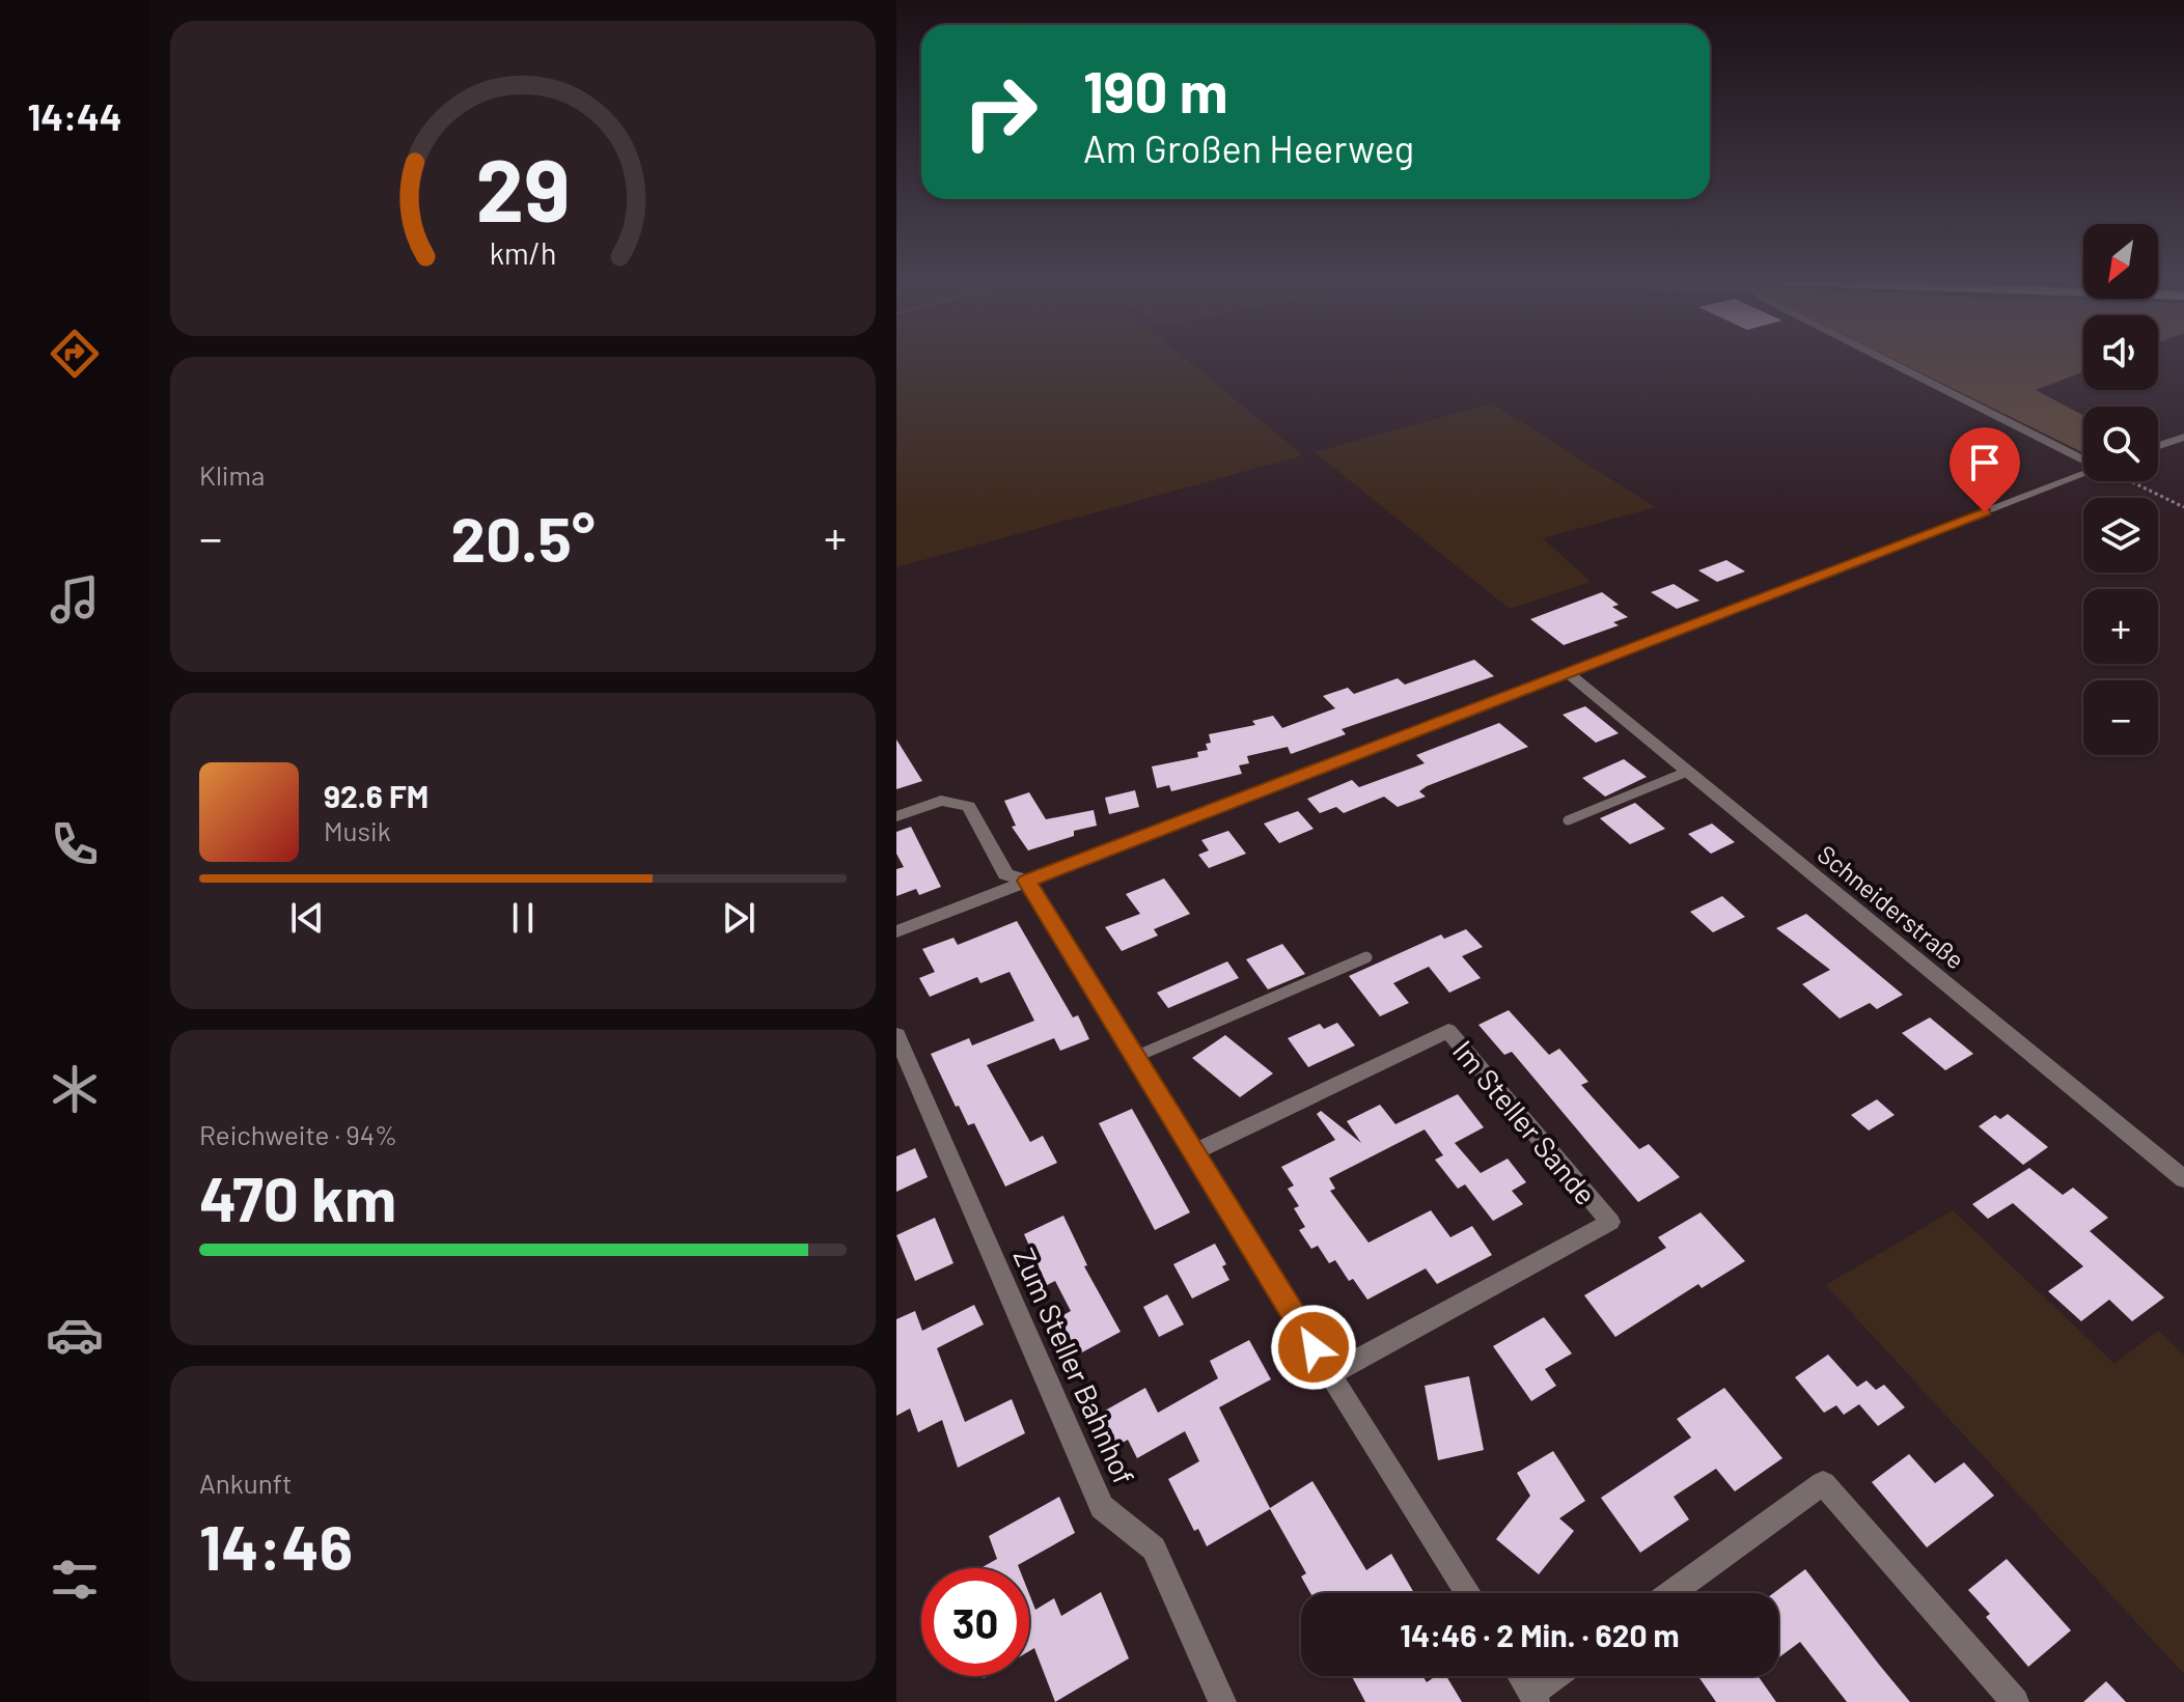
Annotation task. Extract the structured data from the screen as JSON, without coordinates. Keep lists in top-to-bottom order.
{
  "streets": {
    "street": ["Schneiderstraße", "Im Steller Sande", "Zum Steller Bahnhof"]
  },
  "north": "bottom left",
  "page": {
    "tabs": "14:44",
    "turn": ["190 m", "Am Großen Heerweg"],
    "map_buttons": ["+", "−"],
    "tile": [
      "Klima",
      ["Reichweite · 94%", "470 km"],
      ["Ankunft", "14:46"]
    ],
    "heat": ["−", "20.5°", "+"],
    "song": ["92.6 FM", "Musik"],
    "limit": "30",
    "trip": "14:46 · 2 Min. · 620 m",
    "gauge": ["29", "km/h"]
  }
}
